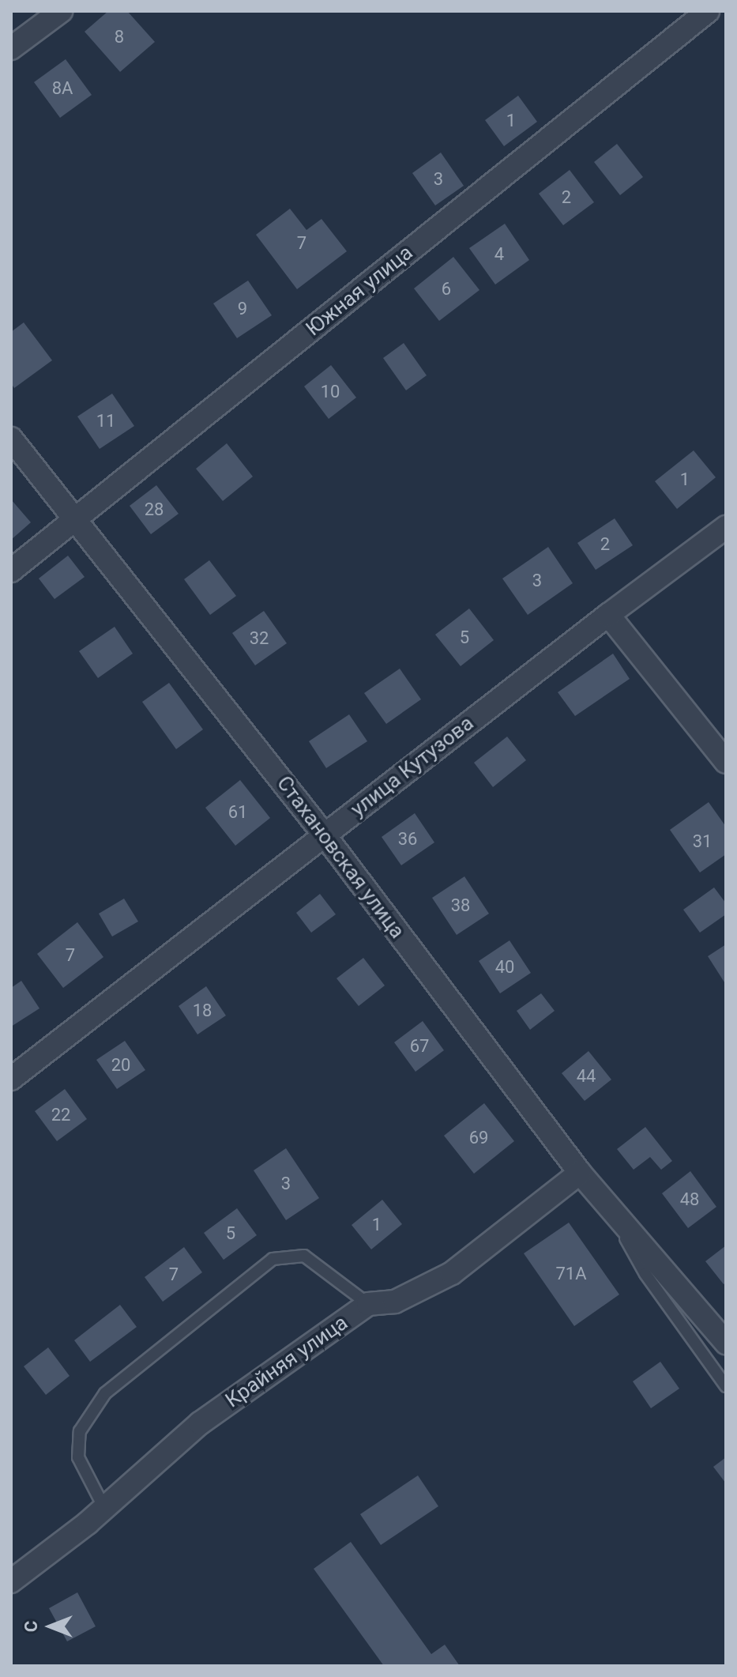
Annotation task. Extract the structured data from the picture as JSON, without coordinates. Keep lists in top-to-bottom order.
{
  "streets": {
    "street": [
      "Южная улица",
      "улица Кутузова",
      "Стахановская улица",
      "Крайняя улица"
    ]
  },
  "crossings": [
    ["Южная улица", "Стахановская улица"],
    ["улица Кутузова", "Стахановская улица"],
    ["Стахановская улица", "Крайняя улица"]
  ],
  "house_numbers": [
    "8",
    "8А",
    "1",
    "3",
    "2",
    "7",
    "4",
    "6",
    "9",
    "10",
    "11",
    "1",
    "28",
    "2",
    "3",
    "5",
    "32",
    "61",
    "36",
    "31",
    "38",
    "7",
    "40",
    "18",
    "67",
    "20",
    "44",
    "22",
    "69",
    "3",
    "48",
    "1",
    "5",
    "71А",
    "7"
  ],
  "north": "left"
}
